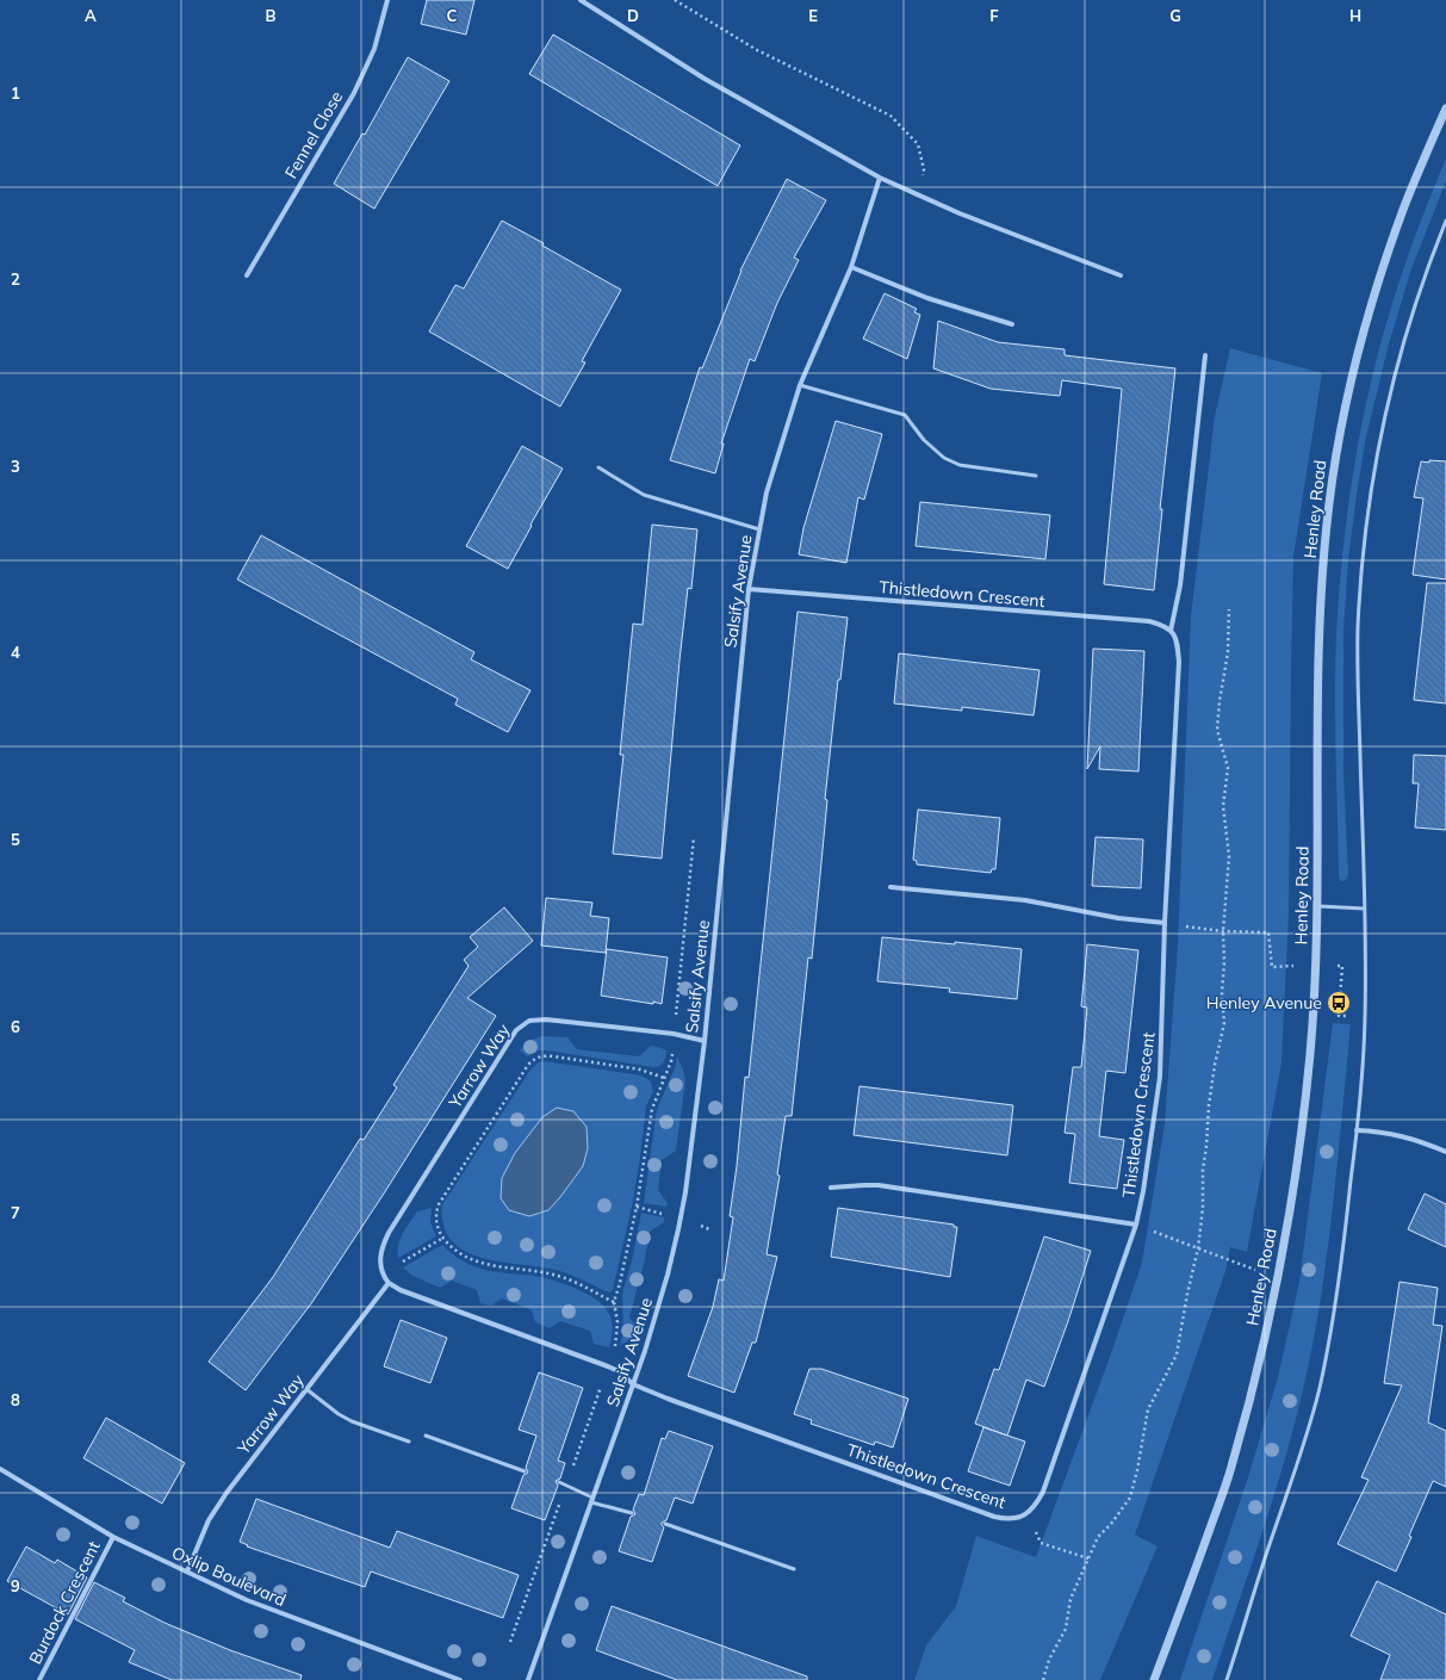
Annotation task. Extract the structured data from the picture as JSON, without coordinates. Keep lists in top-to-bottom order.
{
  "streets": {
    "street": [
      "Fennel Close",
      "Henley Road",
      "Salsify Avenue",
      "Thistledown Crescent",
      "Yarrow Way",
      "Oxlip Boulevard",
      "Burdock Crescent"
    ]
  },
  "crossings": [
    ["Salsify Avenue", "Thistledown Crescent"],
    ["Salsify Avenue", "Yarrow Way"],
    ["Yarrow Way", "Oxlip Boulevard"],
    ["Oxlip Boulevard", "Burdock Crescent"]
  ],
  "places": {
    "bus stop": ["Henley Avenue"]
  },
  "grid": {
    "columns": [
      "A",
      "B",
      "C",
      "D",
      "E",
      "F",
      "G",
      "H"
    ],
    "rows": [
      "1",
      "2",
      "3",
      "4",
      "5",
      "6",
      "7",
      "8",
      "9"
    ]
  }
}
